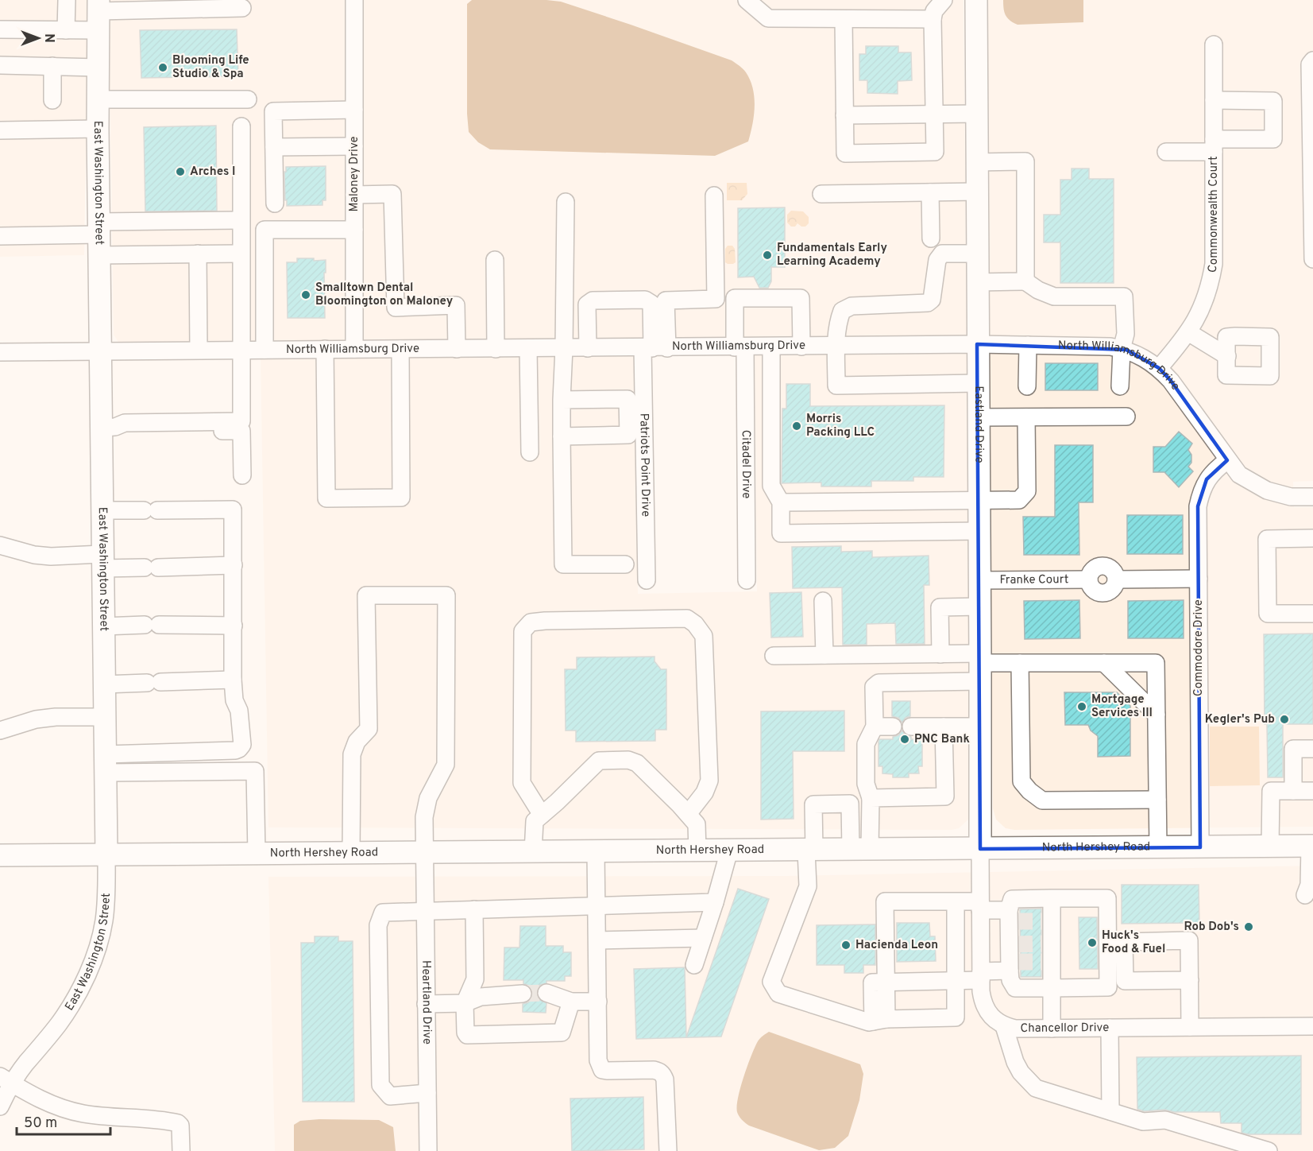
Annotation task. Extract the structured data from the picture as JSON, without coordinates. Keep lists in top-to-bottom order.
{
  "streets": {
    "main road": ["East Washington Street", "Eastland Drive", "North Hershey Road"],
    "street": [
      "Maloney Drive",
      "Commonwealth Court",
      "North Williamsburg Drive",
      "Citadel Drive",
      "Patriots Point Drive",
      "Franke Court",
      "Commodore Drive",
      "Heartland Drive",
      "Chancellor Drive"
    ]
  },
  "crossings": [
    ["Maloney Drive", "North Williamsburg Drive"],
    ["East Washington Street", "North Williamsburg Drive"],
    ["East Washington Street", "North Hershey Road"],
    ["Commonwealth Court", "North Williamsburg Drive"],
    ["North Williamsburg Drive", "Eastland Drive"],
    ["North Williamsburg Drive", "Citadel Drive"],
    ["North Williamsburg Drive", "Patriots Point Drive"],
    ["North Williamsburg Drive", "Commodore Drive"],
    ["Eastland Drive", "Franke Court"],
    ["Eastland Drive", "North Hershey Road"],
    ["Eastland Drive", "Chancellor Drive"],
    ["Franke Court", "Commodore Drive"],
    ["Commodore Drive", "North Hershey Road"],
    ["North Hershey Road", "Heartland Drive"],
    ["North Hershey Road", "Chancellor Drive"]
  ],
  "places": [
    "Blooming Life Studio & Spa",
    "Arches I",
    "Fundamentals Early Learning Academy",
    "Smalltown Dental Bloomington on Maloney",
    "Morris Packing LLC",
    "Mortgage Services III",
    "Kegler's Pub",
    "PNC Bank",
    "Rob Dob's",
    "Huck's Food & Fuel",
    "Hacienda Leon"
  ],
  "scale_bar": "50 m",
  "north": "right"
}
